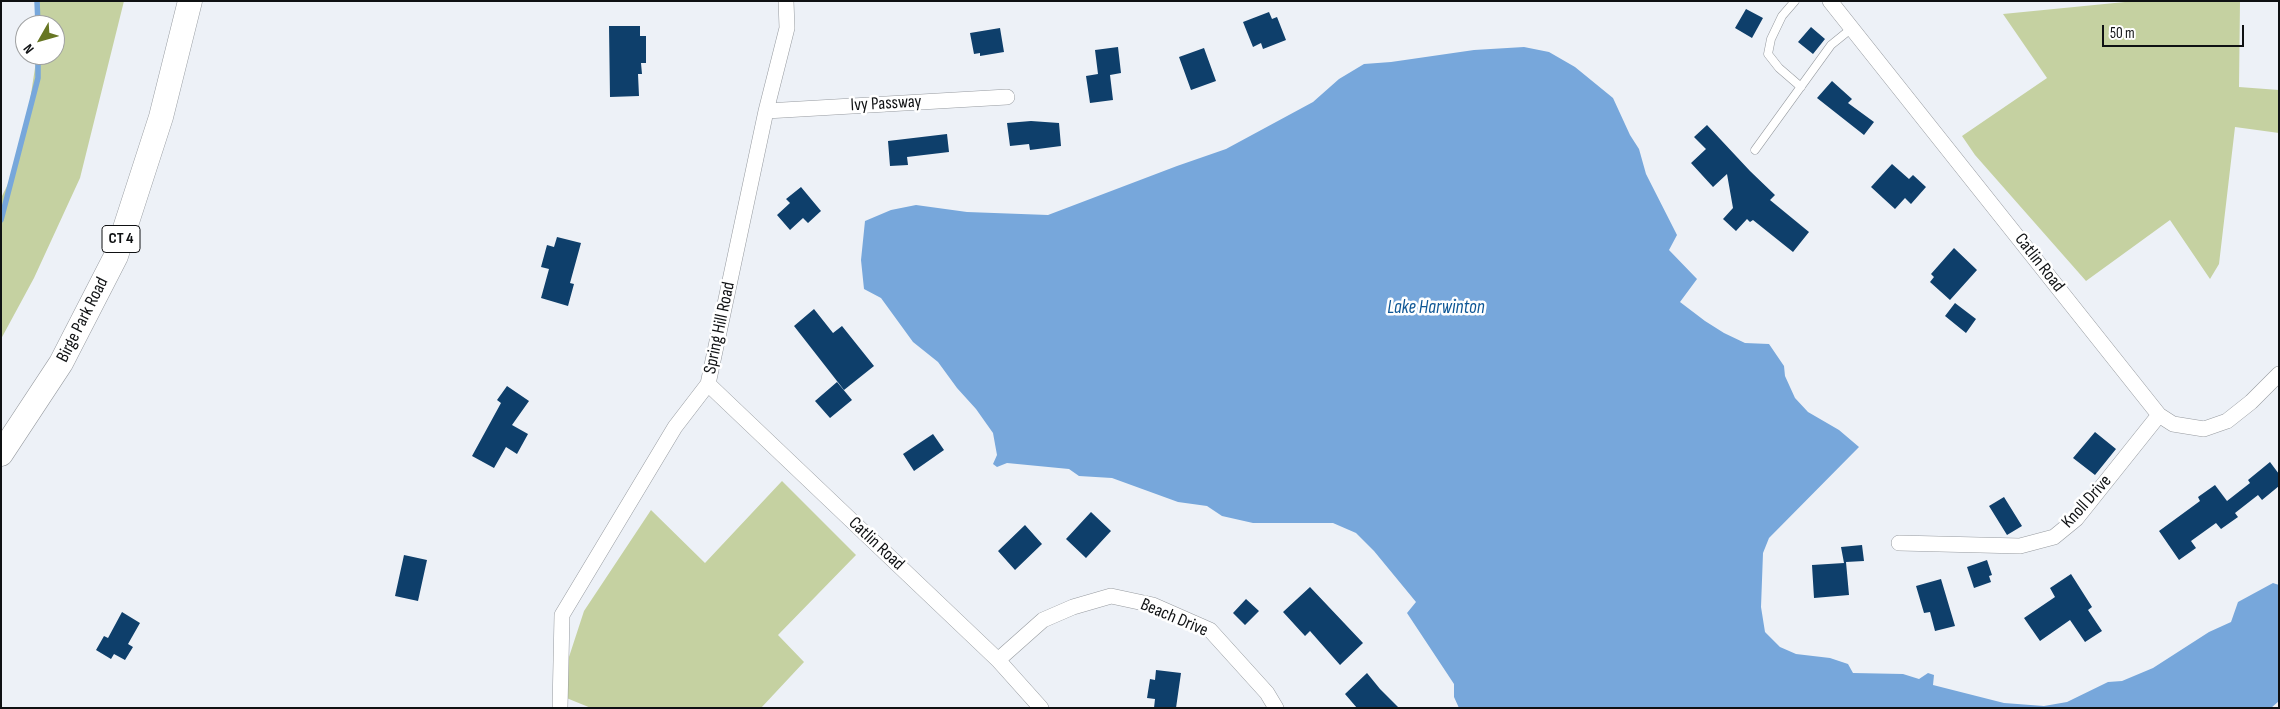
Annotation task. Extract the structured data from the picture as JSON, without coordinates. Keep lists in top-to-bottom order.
{
  "streets": {
    "main road": ["CT 4", "Birge Park Road"],
    "street": [
      "Ivy Passway",
      "Catlin Road",
      "Spring Hill Road",
      "Knoll Drive",
      "Beach Drive"
    ]
  },
  "crossings": [
    ["Ivy Passway", "Spring Hill Road"],
    ["Catlin Road", "Spring Hill Road"],
    ["Catlin Road", "Knoll Drive"],
    ["Catlin Road", "Beach Drive"]
  ],
  "water": ["Lake Harwinton"],
  "scale_bar": "50 m",
  "north": "bottom left"
}
